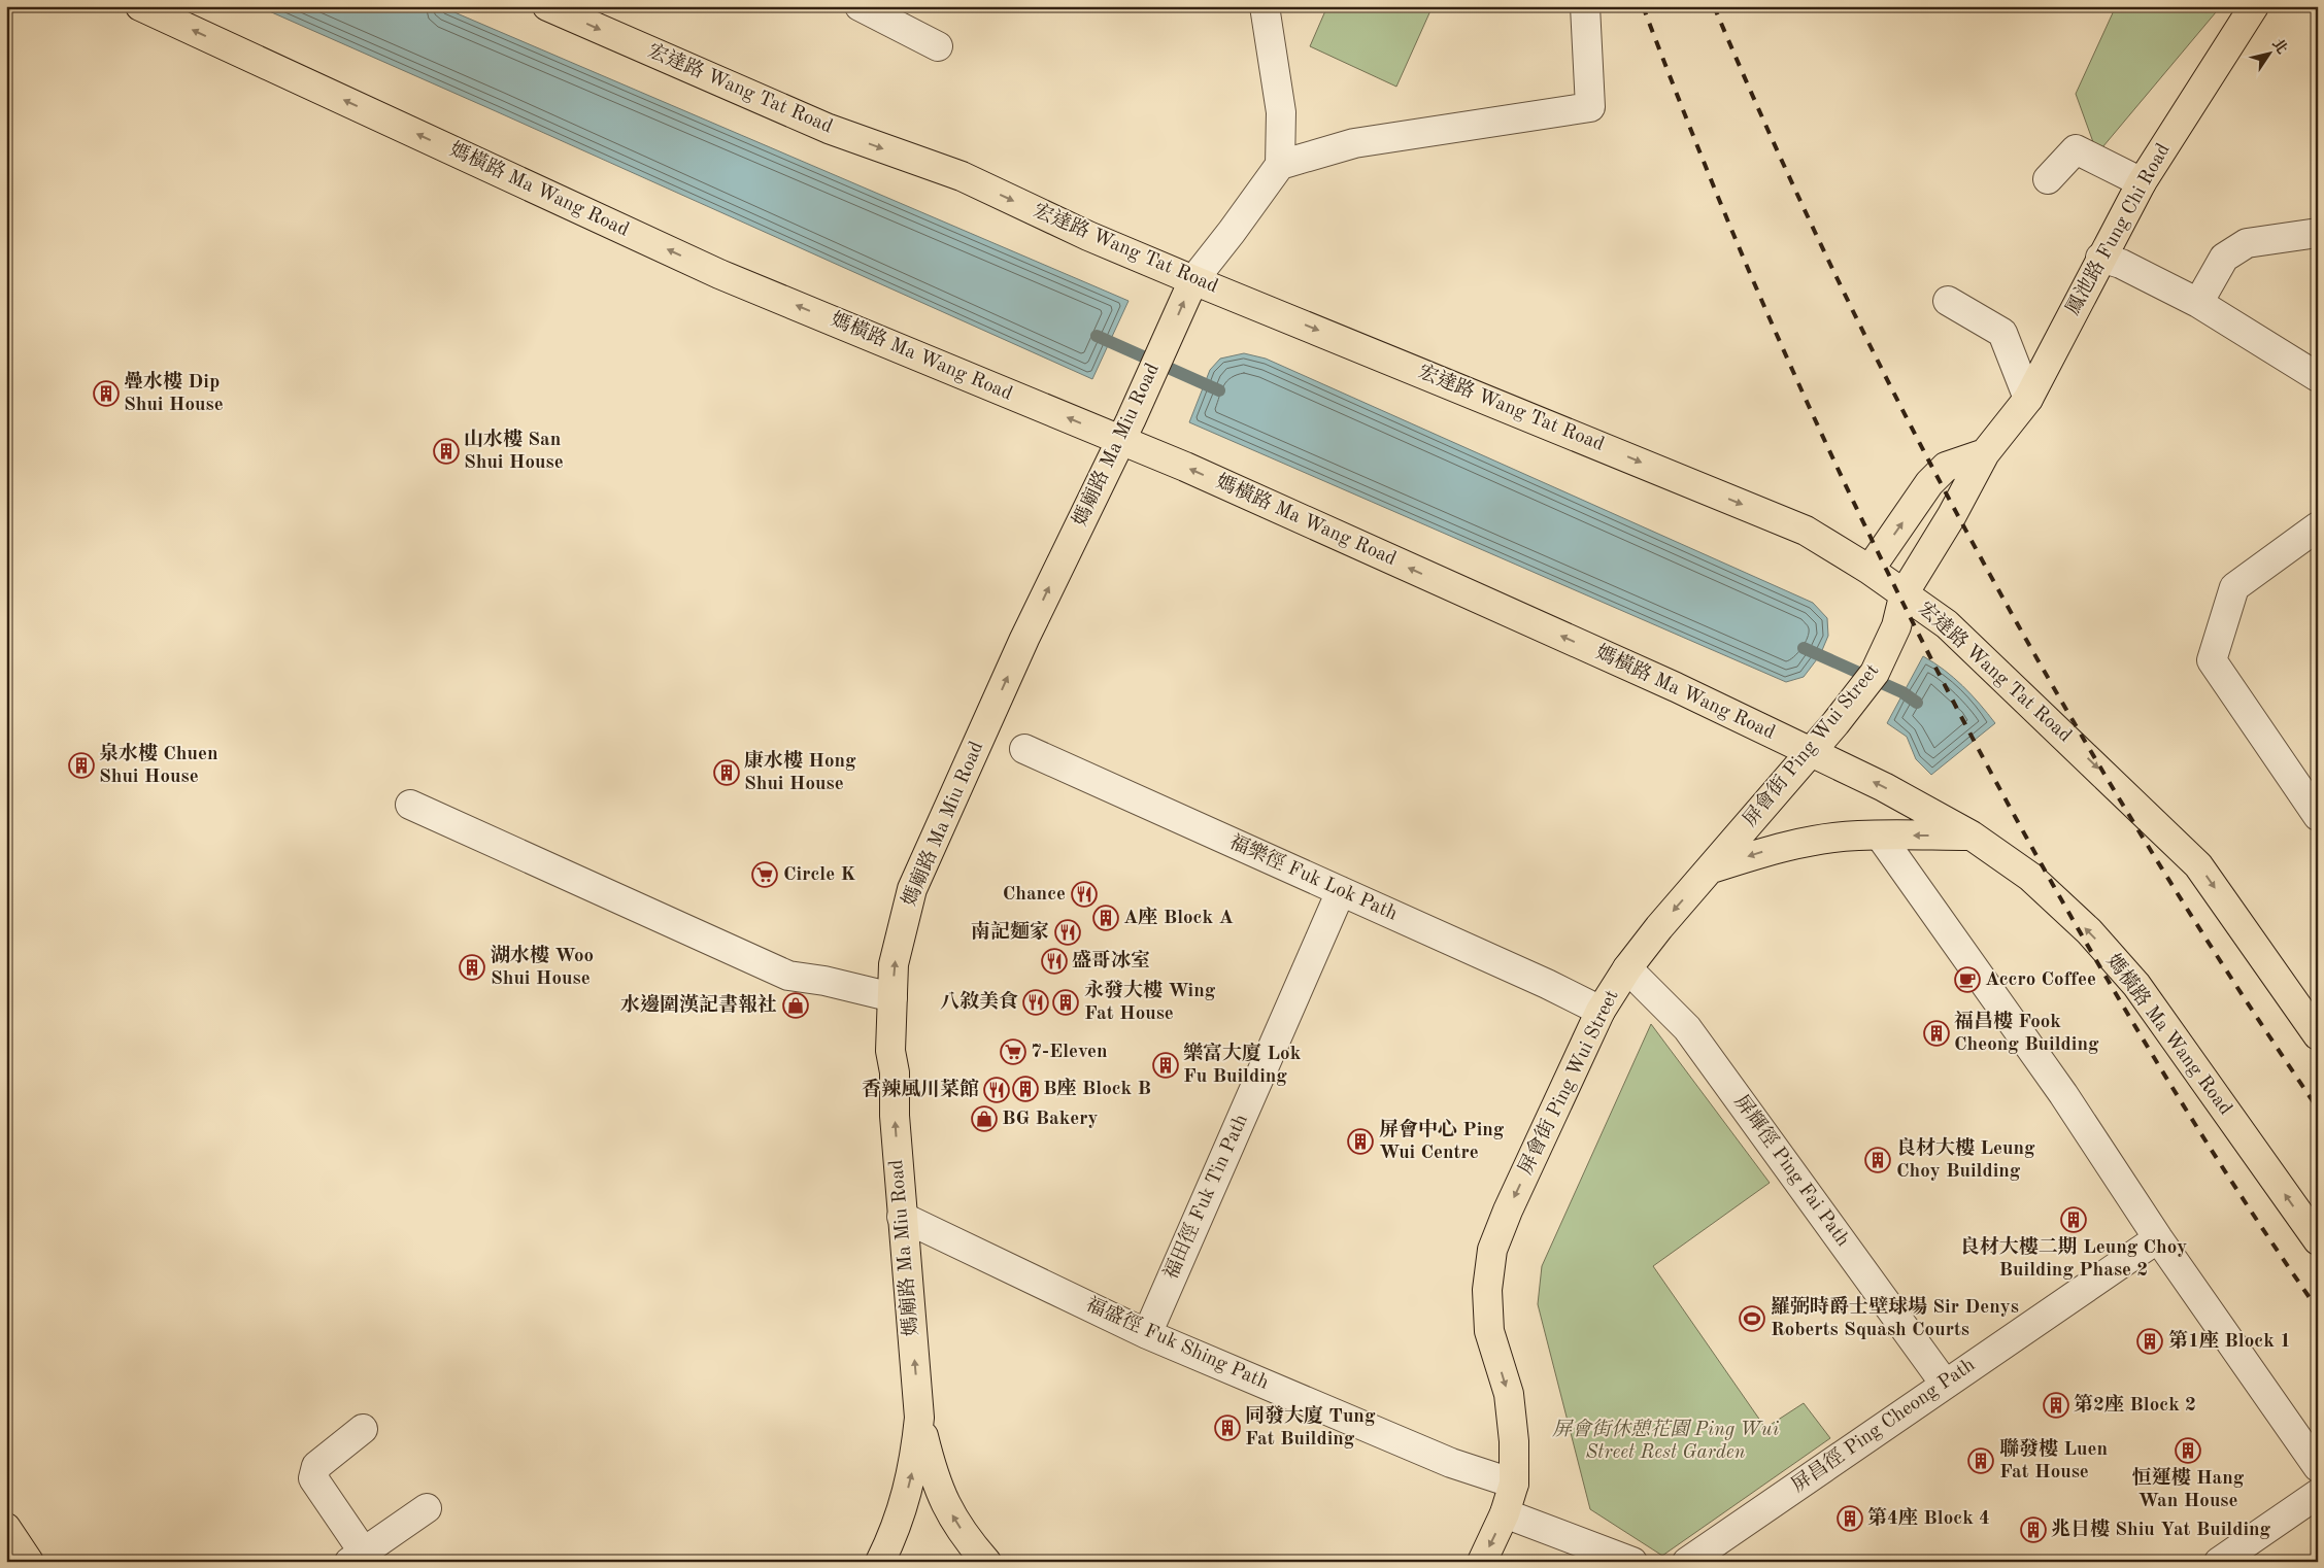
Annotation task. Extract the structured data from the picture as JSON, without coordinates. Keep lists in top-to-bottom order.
{
  "streets": {
    "main road": [
      "宏達路 Wang Tat Road",
      "媽橫路 Ma Wang Road",
      "鳳池路 Fung Chi Road",
      "媽廟路 Ma Miu Road",
      "屏會街 Ping Wui Street"
    ],
    "street": [
      "福樂徑 Fuk Lok Path",
      "屏輝徑 Ping Fai Path",
      "福田徑 Fuk Tin Path",
      "福盛徑 Fuk Shing Path",
      "屏昌徑 Ping Cheong Path"
    ]
  },
  "crossings": [
    ["宏達路 Wang Tat Road", "鳳池路 Fung Chi Road"],
    ["宏達路 Wang Tat Road", "媽廟路 Ma Miu Road"],
    ["宏達路 Wang Tat Road", "屏會街 Ping Wui Street"],
    ["媽橫路 Ma Wang Road", "媽廟路 Ma Miu Road"],
    ["媽橫路 Ma Wang Road", "屏會街 Ping Wui Street"],
    ["鳳池路 Fung Chi Road", "屏會街 Ping Wui Street"],
    ["媽廟路 Ma Miu Road", "福盛徑 Fuk Shing Path"],
    ["屏會街 Ping Wui Street", "福樂徑 Fuk Lok Path"],
    ["屏會街 Ping Wui Street", "屏輝徑 Ping Fai Path"],
    ["屏會街 Ping Wui Street", "福盛徑 Fuk Shing Path"],
    ["福樂徑 Fuk Lok Path", "福田徑 Fuk Tin Path"],
    ["屏輝徑 Ping Fai Path", "屏昌徑 Ping Cheong Path"],
    ["福田徑 Fuk Tin Path", "福盛徑 Fuk Shing Path"]
  ],
  "one_way": [
    "宏達路 Wang Tat Road",
    "媽橫路 Ma Wang Road",
    "媽廟路 Ma Miu Road",
    "屏會街 Ping Wui Street"
  ],
  "parks": ["屏會街休憩花園 Ping Wui Street Rest Garden"],
  "places": {
    "building": [
      "疊水樓 Dip Shui House",
      "山水樓 San Shui House",
      "泉水樓 Chuen Shui House",
      "康水樓 Hong Shui House",
      "A座 Block A",
      "湖水樓 Woo Shui House",
      "永發大樓 Wing Fat House",
      "福昌樓 Fook Cheong Building",
      "樂富大廈 Lok Fu Building",
      "B座 Block B",
      "屏會中心 Ping Wui Centre",
      "良材大樓 Leung Choy Building",
      "良材大樓二期 Leung Choy Building Phase 2",
      "第1座 Block 1",
      "第2座 Block 2",
      "同發大廈 Tung Fat Building",
      "恒運樓 Hang Wan House",
      "聯發樓 Luen Fat House",
      "第4座 Block 4",
      "兆日樓 Shiu Yat Building"
    ],
    "supermarket": ["Circle K", "7-Eleven"],
    "restaurant": [
      "Chance",
      "南記麵家",
      "盛哥冰室",
      "八敘美食",
      "香辣風川菜館"
    ],
    "cafe": ["Accro Coffee"],
    "shop": ["水邊圍漢記書報社", "BG Bakery"],
    "sports": ["羅弼時爵士壁球場 Sir Denys Roberts Squash Courts"]
  },
  "north": "top right"
}
